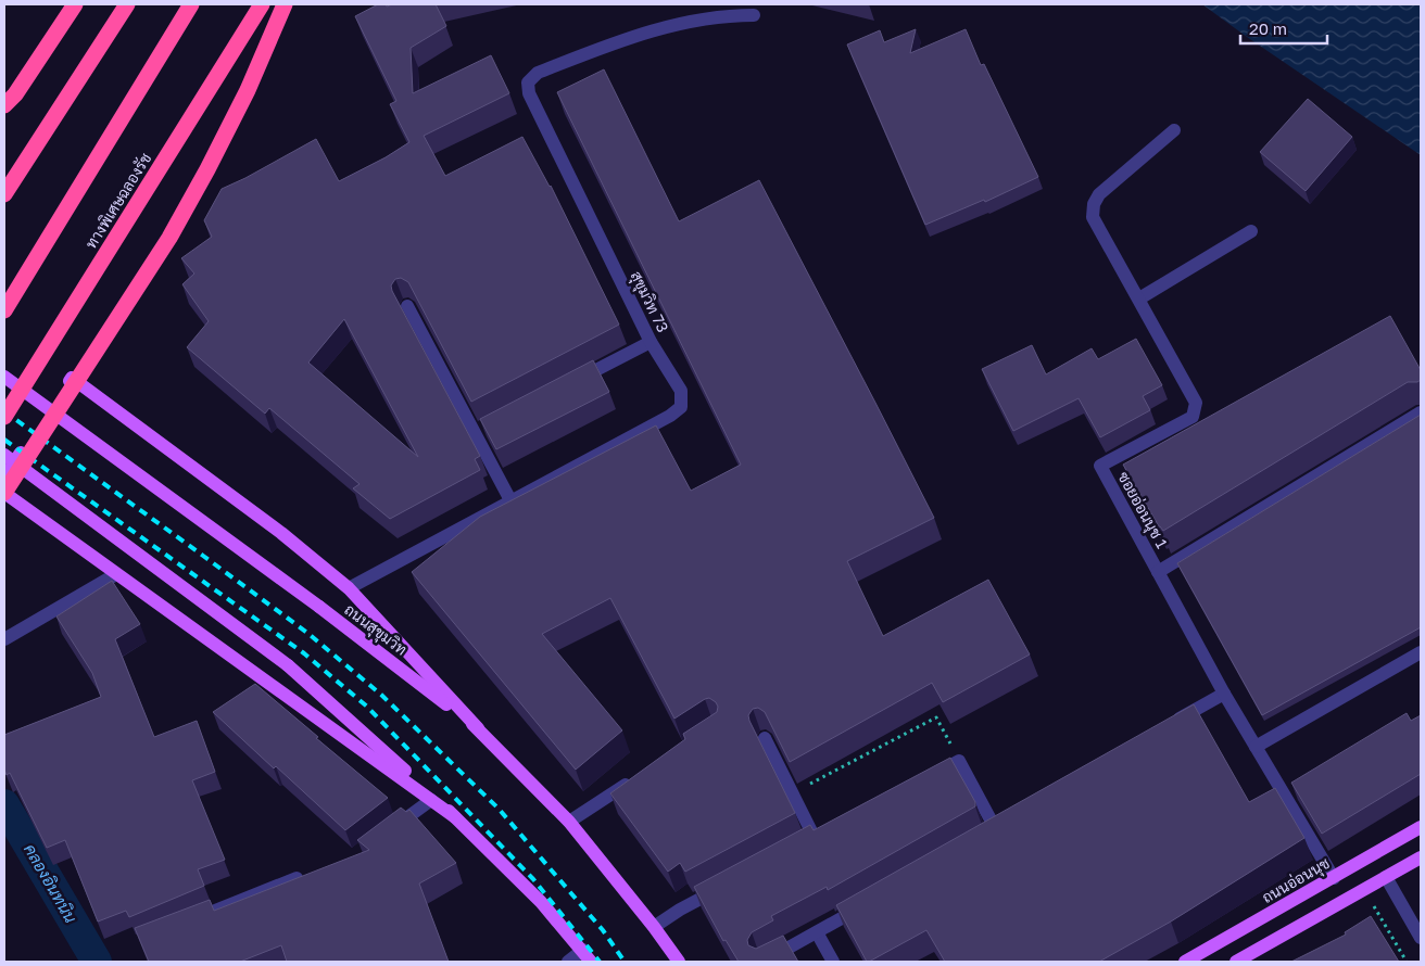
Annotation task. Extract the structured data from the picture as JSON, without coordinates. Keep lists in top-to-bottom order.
{
  "streets": {
    "highway": ["ทางพิเศษฉลองรัช"],
    "main road": ["ถนนสุขุมวิท", "ถนนอ่อนนุช"],
    "street": ["สุขุมวิท 73", "ซอยอ่อนนุช 1"]
  },
  "crossings": [
    ["ซอยอ่อนนุช 1", "ถนนอ่อนนุช"]
  ],
  "water": ["คลองอินทนิน"],
  "scale_bar": "20 m"
}
